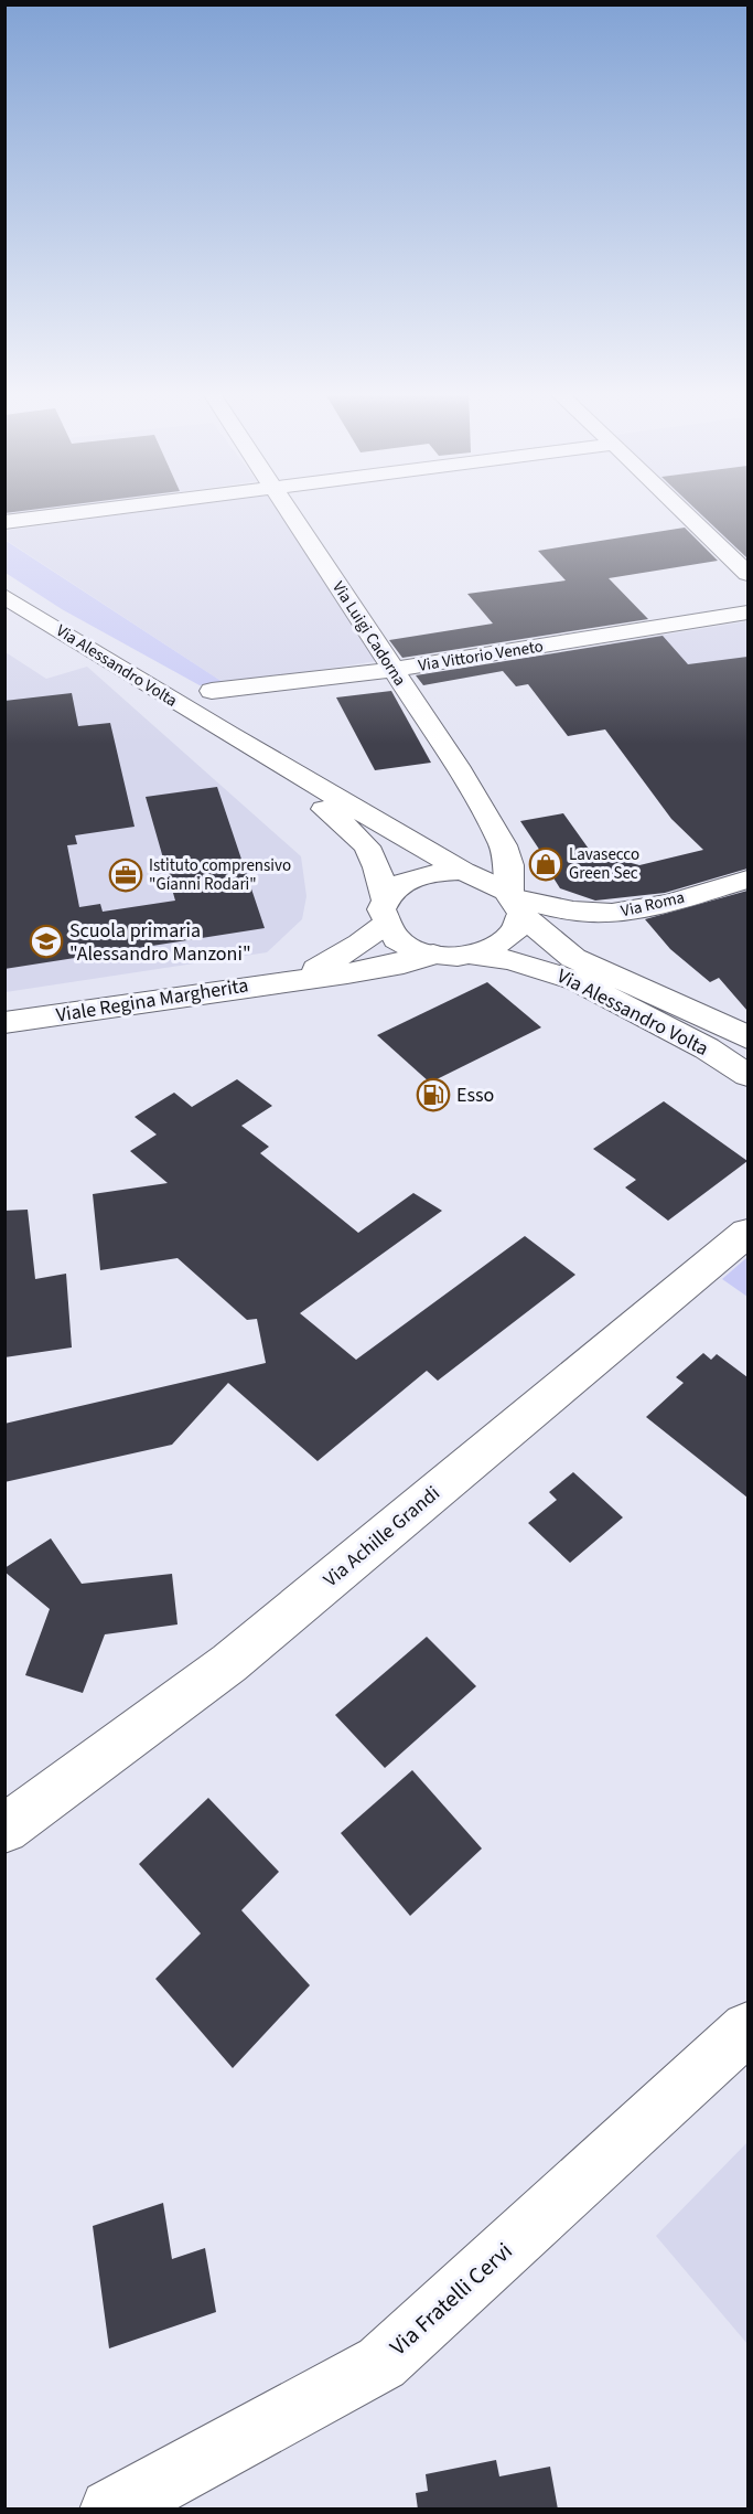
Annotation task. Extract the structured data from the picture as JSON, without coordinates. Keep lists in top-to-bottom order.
{
  "streets": {
    "street": [
      "Via Luigi Cadorna",
      "Via Vittorio Veneto",
      "Via Alessandro Volta",
      "Via Roma",
      "Viale Regina Margherita",
      "Via Achille Grandi",
      "Via Fratelli Cervi"
    ]
  },
  "crossings": [
    ["Via Luigi Cadorna", "Via Vittorio Veneto"],
    ["Via Luigi Cadorna", "Via Alessandro Volta"],
    ["Via Luigi Cadorna", "Via Roma"],
    ["Via Luigi Cadorna", "Viale Regina Margherita"],
    ["Via Alessandro Volta", "Via Roma"],
    ["Via Alessandro Volta", "Viale Regina Margherita"],
    ["Via Roma", "Viale Regina Margherita"]
  ],
  "places": {
    "shop": ["Lavasecco Green Sec"],
    "office": ["Istituto comprensivo \"Gianni Rodari\""],
    "school or university": ["Scuola primaria \"Alessandro Manzoni\""],
    "fuel station": ["Esso"]
  }
}
